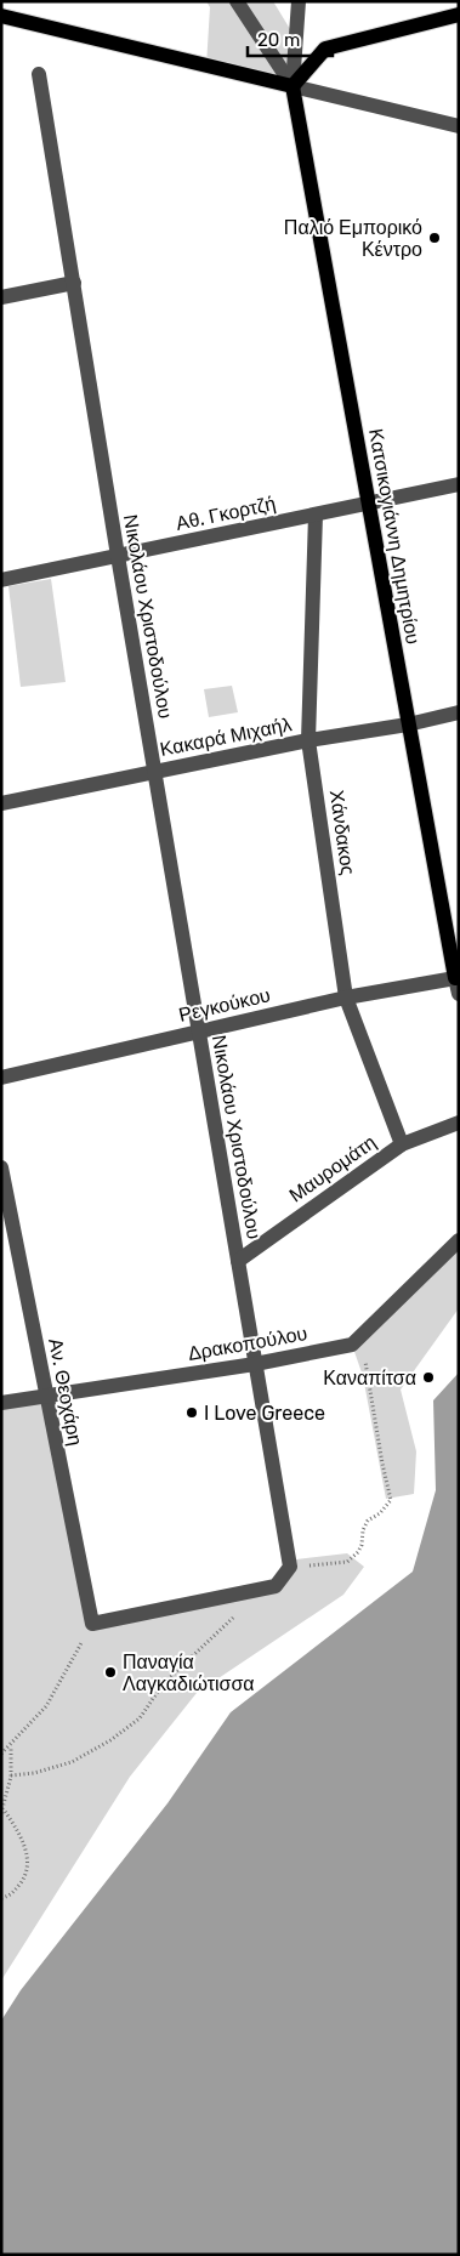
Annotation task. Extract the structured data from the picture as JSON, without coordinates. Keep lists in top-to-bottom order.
{
  "streets": {
    "main road": ["Κατσικογιάννη Δημητρίου"],
    "street": [
      "Αθ. Γκορτζή",
      "Νικολάου Χριστοδούλου",
      "Κακαρά Μιχαήλ",
      "Χάνδακος",
      "Ρεγκούκου",
      "Μαυρομάτη",
      "Δρακοπούλου",
      "Αν. Θεοχάρη"
    ]
  },
  "crossings": [
    ["Αθ. Γκορτζή", "Κατσικογιάννη Δημητρίου"],
    ["Αθ. Γκορτζή", "Νικολάου Χριστοδούλου"],
    ["Αθ. Γκορτζή", "Χάνδακος"],
    ["Κατσικογιάννη Δημητρίου", "Κακαρά Μιχαήλ"],
    ["Κατσικογιάννη Δημητρίου", "Ρεγκούκου"],
    ["Νικολάου Χριστοδούλου", "Κακαρά Μιχαήλ"],
    ["Νικολάου Χριστοδούλου", "Ρεγκούκου"],
    ["Νικολάου Χριστοδούλου", "Μαυρομάτη"],
    ["Νικολάου Χριστοδούλου", "Δρακοπούλου"],
    ["Κακαρά Μιχαήλ", "Χάνδακος"],
    ["Χάνδακος", "Ρεγκούκου"],
    ["Χάνδακος", "Μαυρομάτη"],
    ["Δρακοπούλου", "Αν. Θεοχάρη"]
  ],
  "places": [
    "Παλιό Εμπορικό Κέντρο",
    "Καναπίτσα",
    "I Love Greece",
    "Παναγία Λαγκαδιώτισσα"
  ],
  "scale_bar": "20 m"
}
